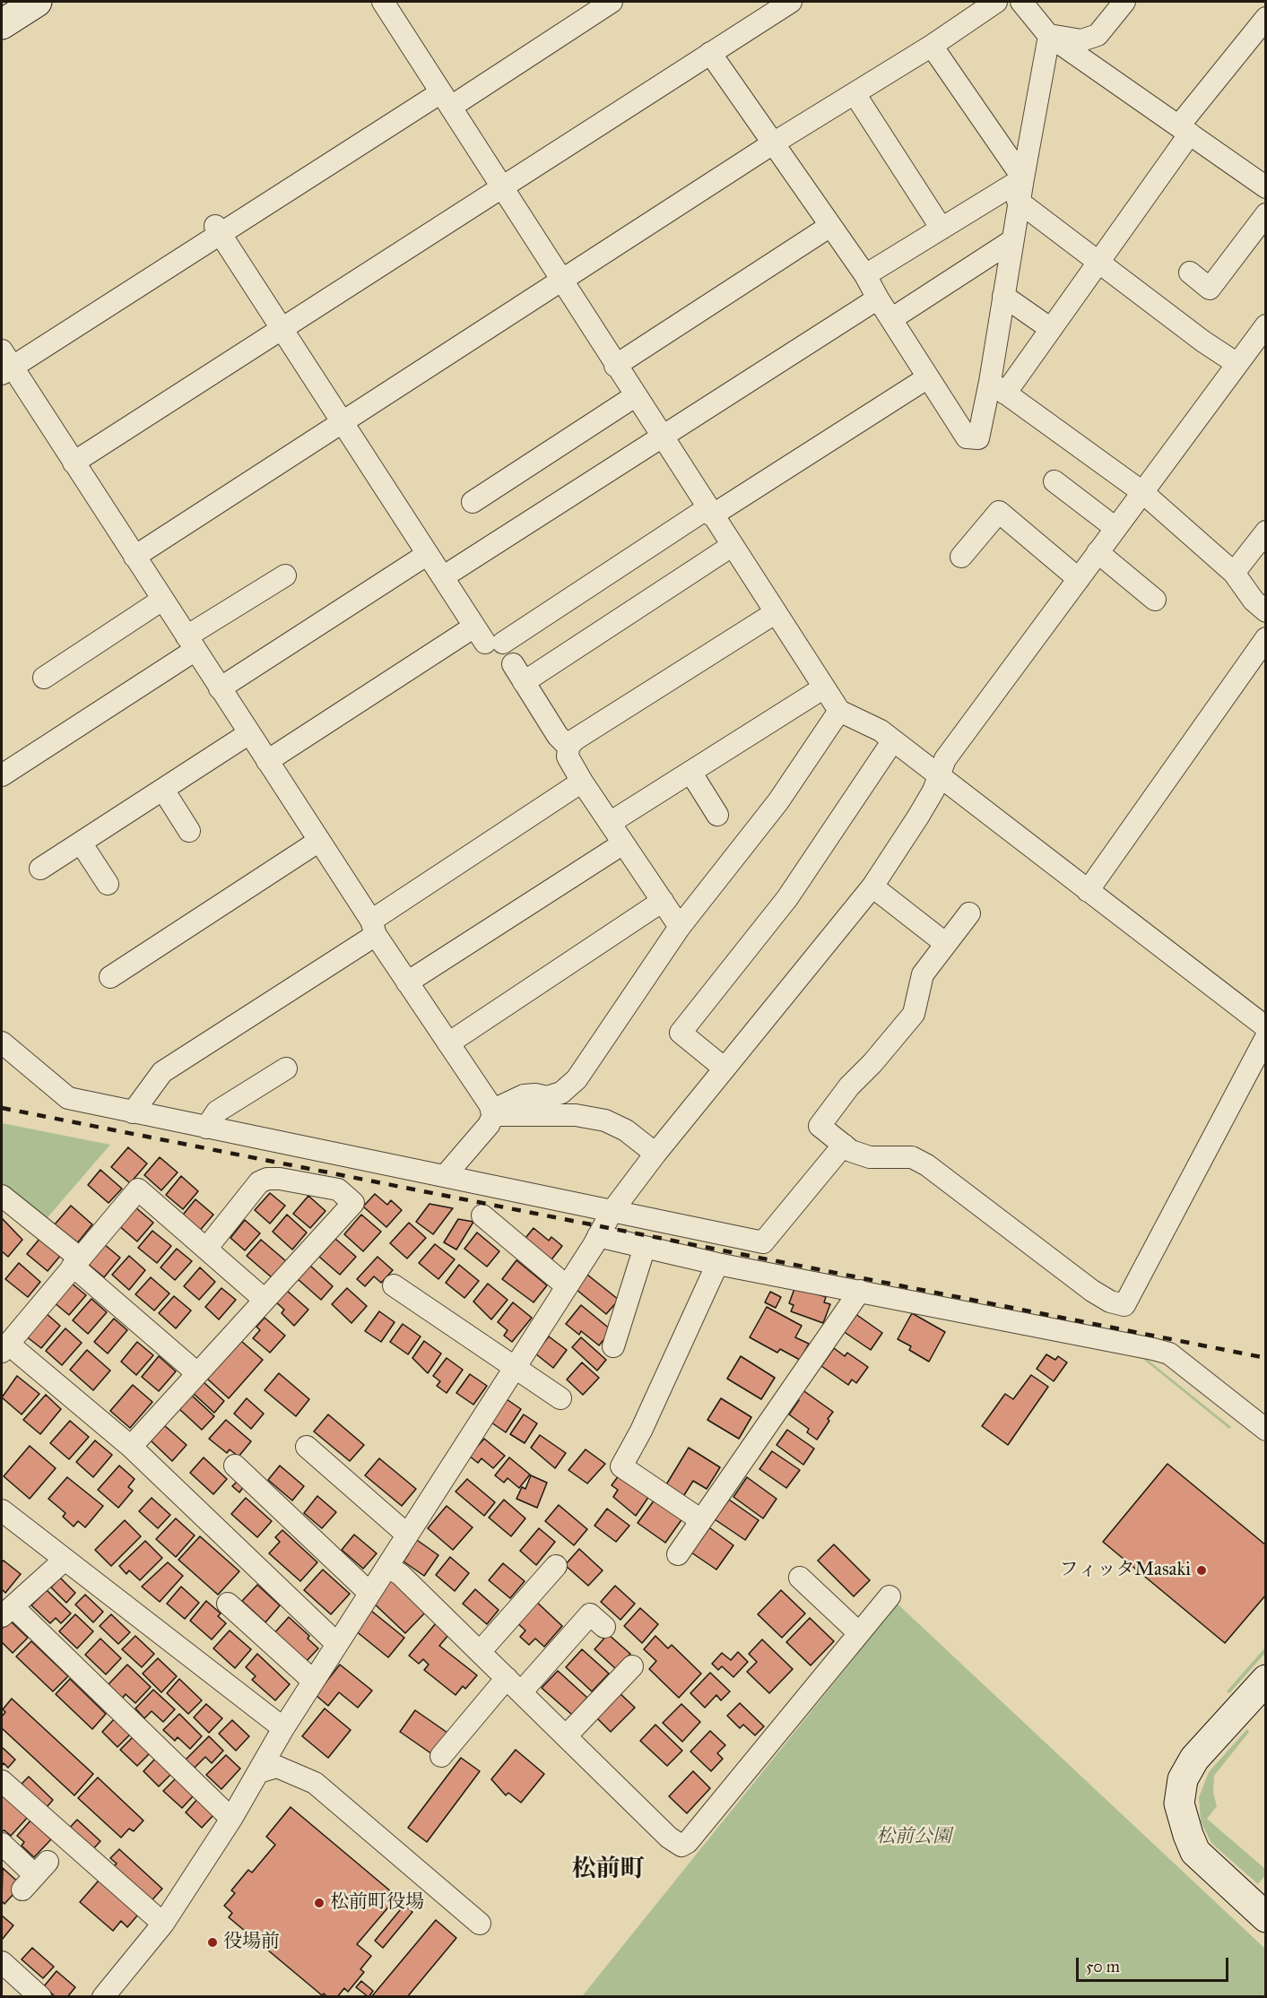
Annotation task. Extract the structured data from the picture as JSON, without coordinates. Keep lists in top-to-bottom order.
{
  "districts": ["松前町"],
  "parks": ["松前公園"],
  "places": ["フィッタMasaki", "松前町役場", "役場前"],
  "scale_bar": "50 m"
}
